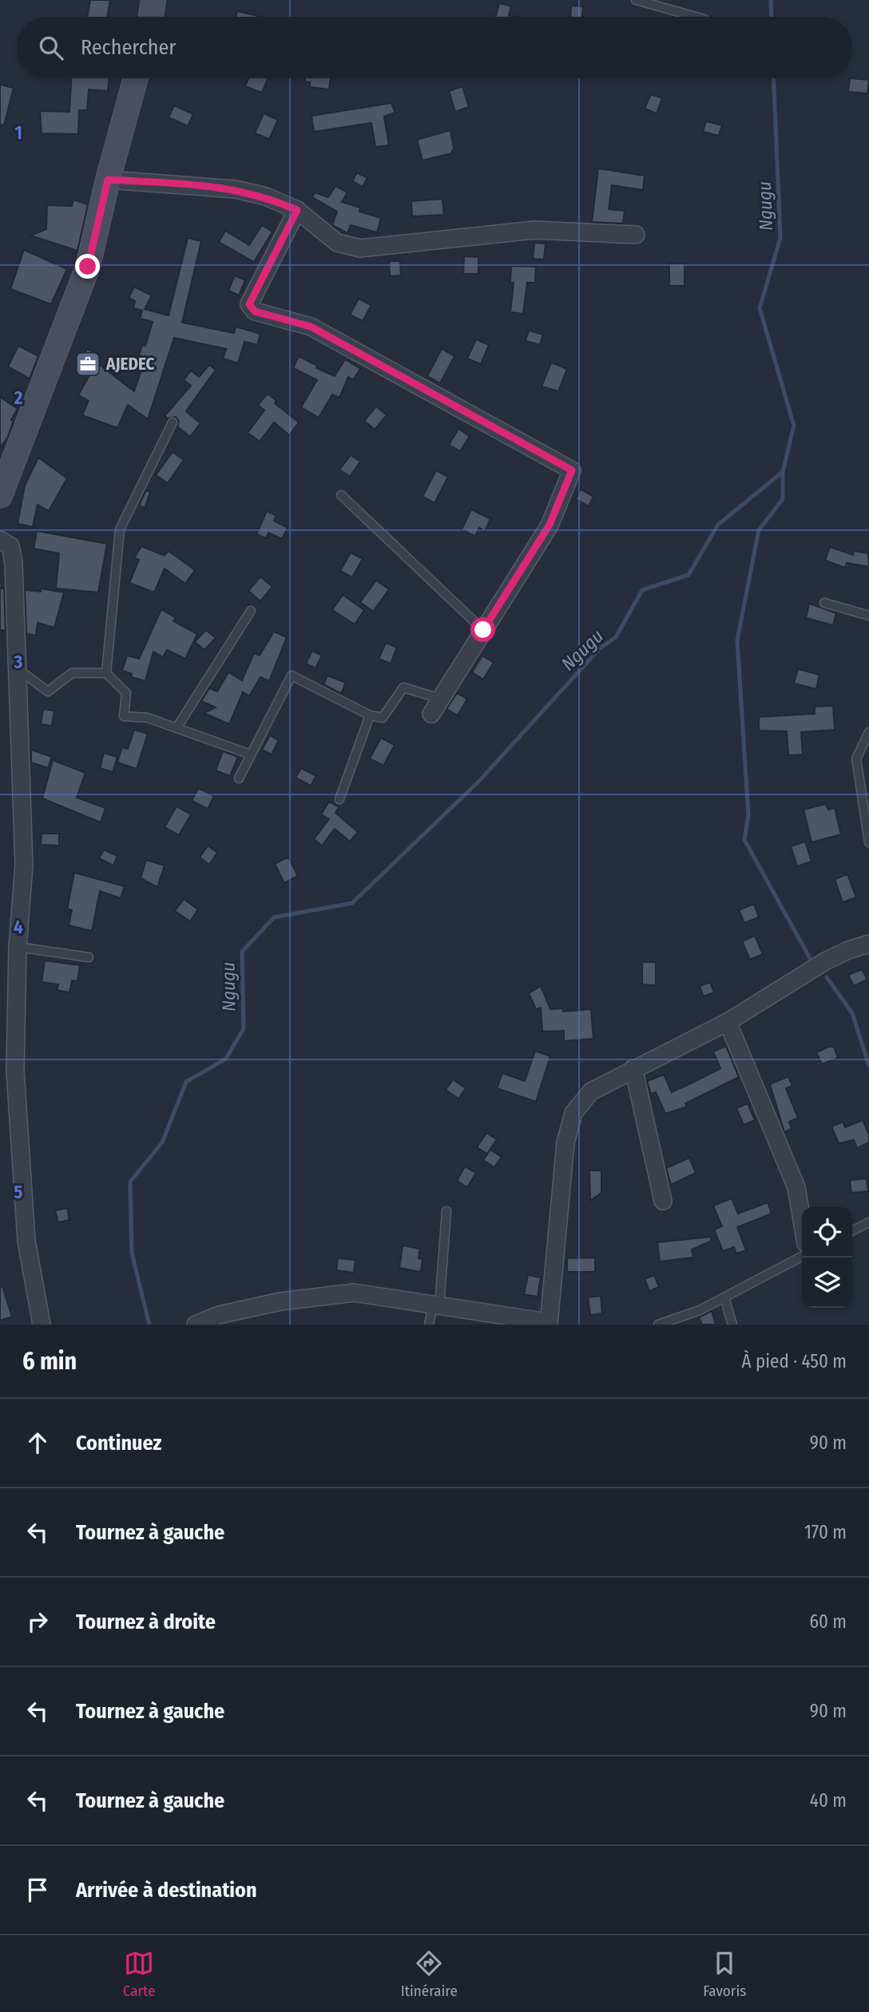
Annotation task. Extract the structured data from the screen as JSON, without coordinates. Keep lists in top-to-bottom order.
{
  "water": ["Ngugu"],
  "places": {
    "office": ["AJEDEC"]
  },
  "page": {
    "search": "Rechercher",
    "heading": ["6 min", "À pied · 450 m"],
    "list": [
      ["Continuez", "90 m"],
      ["Tournez à gauche", "170 m"],
      ["Tournez à droite", "60 m"],
      ["Tournez à gauche", "90 m"],
      ["Tournez à gauche", "40 m"],
      "Arrivée à destination"
    ],
    "nav": ["Carte", "Itinéraire", "Favoris"]
  },
  "grid": {
    "rows": [
      "1",
      "2",
      "3",
      "4",
      "5"
    ]
  }
}
